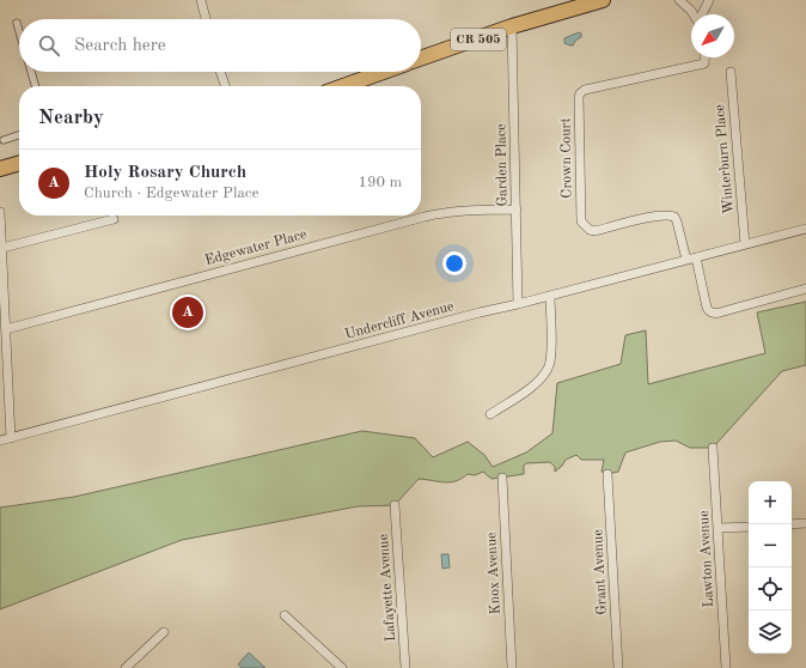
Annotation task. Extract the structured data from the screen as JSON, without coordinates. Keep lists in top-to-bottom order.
{
  "streets": {
    "main road": ["CR 505"],
    "street": [
      "Crown Court",
      "Winterburn Place",
      "Garden Place",
      "Edgewater Place",
      "Undercliff Avenue",
      "Lawton Avenue",
      "Grant Avenue",
      "Knox Avenue",
      "Lafayette Avenue"
    ]
  },
  "crossings": [
    ["CR 505", "Garden Place"],
    ["Crown Court", "Undercliff Avenue"],
    ["Winterburn Place", "Undercliff Avenue"],
    ["Garden Place", "Edgewater Place"],
    ["Garden Place", "Undercliff Avenue"]
  ],
  "north": "bottom left",
  "page": {
    "search": "Search here",
    "heading": "Nearby",
    "list": [
      {
        "mark": "A",
        "name": "Holy Rosary Church",
        "note": "Church · Edgewater Place",
        "value": "190 m"
      }
    ],
    "pins": "A",
    "map_buttons": ["+", "−"]
  }
}
